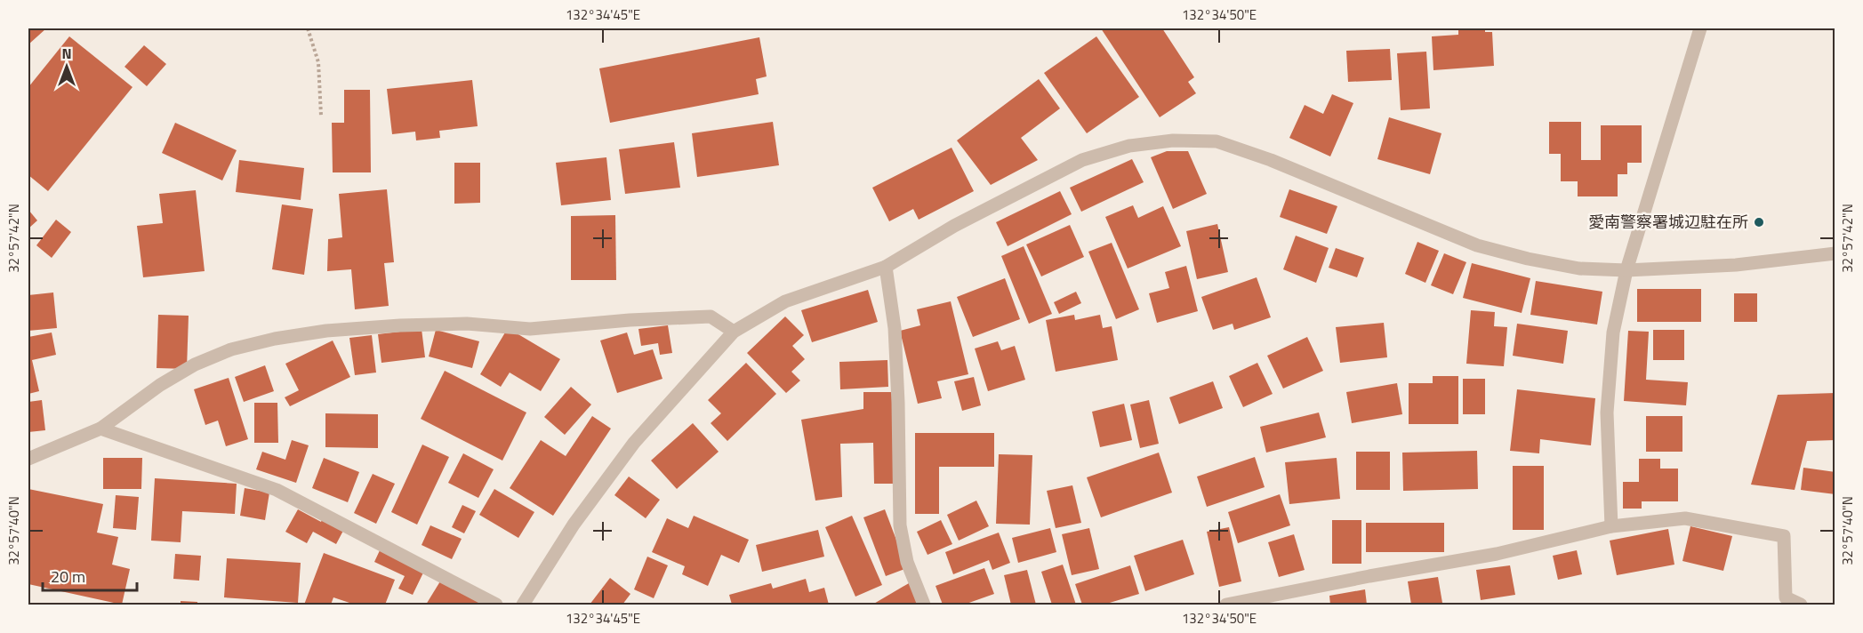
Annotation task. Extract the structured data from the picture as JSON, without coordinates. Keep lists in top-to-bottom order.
{
  "places": ["愛南警察署城辺駐在所"],
  "scale_bar": "20 m",
  "north": "top",
  "coordinates": [
    "132°34'45\"E",
    "132°34'50\"E",
    "32°57'42\"N",
    "32°57'40\"N"
  ]
}
